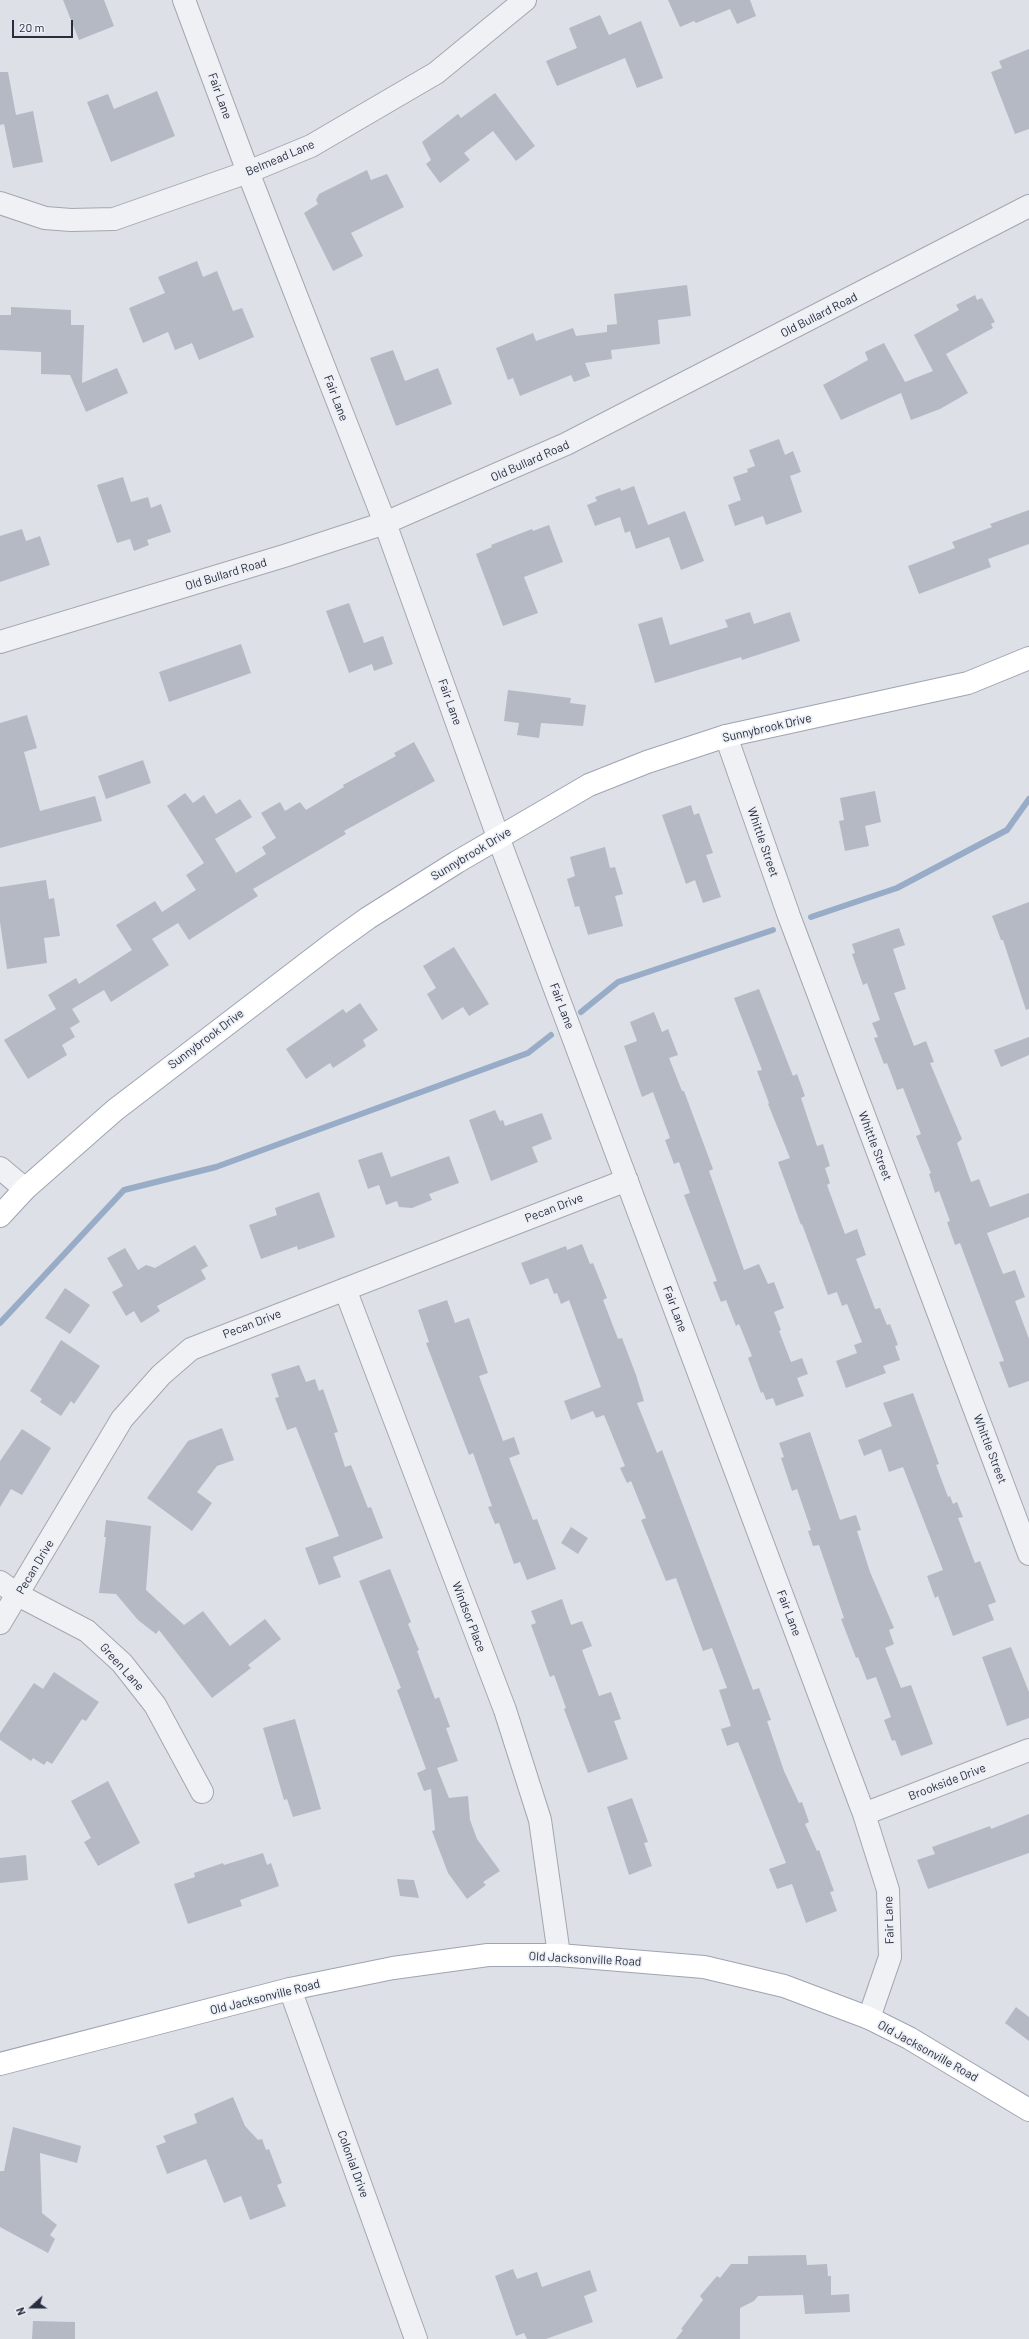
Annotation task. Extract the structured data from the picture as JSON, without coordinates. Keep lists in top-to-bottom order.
{
  "streets": {
    "main road": ["Sunnybrook Drive", "Old Jacksonville Road"],
    "street": [
      "Fair Lane",
      "Belmead Lane",
      "Old Bullard Road",
      "Whittle Street",
      "Pecan Drive",
      "Windsor Place",
      "Green Lane",
      "Brookside Drive",
      "Colonial Drive"
    ]
  },
  "crossings": [
    ["Fair Lane", "Belmead Lane"],
    ["Fair Lane", "Old Bullard Road"],
    ["Fair Lane", "Sunnybrook Drive"],
    ["Fair Lane", "Pecan Drive"],
    ["Fair Lane", "Brookside Drive"],
    ["Fair Lane", "Old Jacksonville Road"],
    ["Sunnybrook Drive", "Whittle Street"],
    ["Pecan Drive", "Windsor Place"],
    ["Pecan Drive", "Green Lane"],
    ["Windsor Place", "Old Jacksonville Road"],
    ["Old Jacksonville Road", "Colonial Drive"]
  ],
  "scale_bar": "20 m",
  "north": "left"
}
